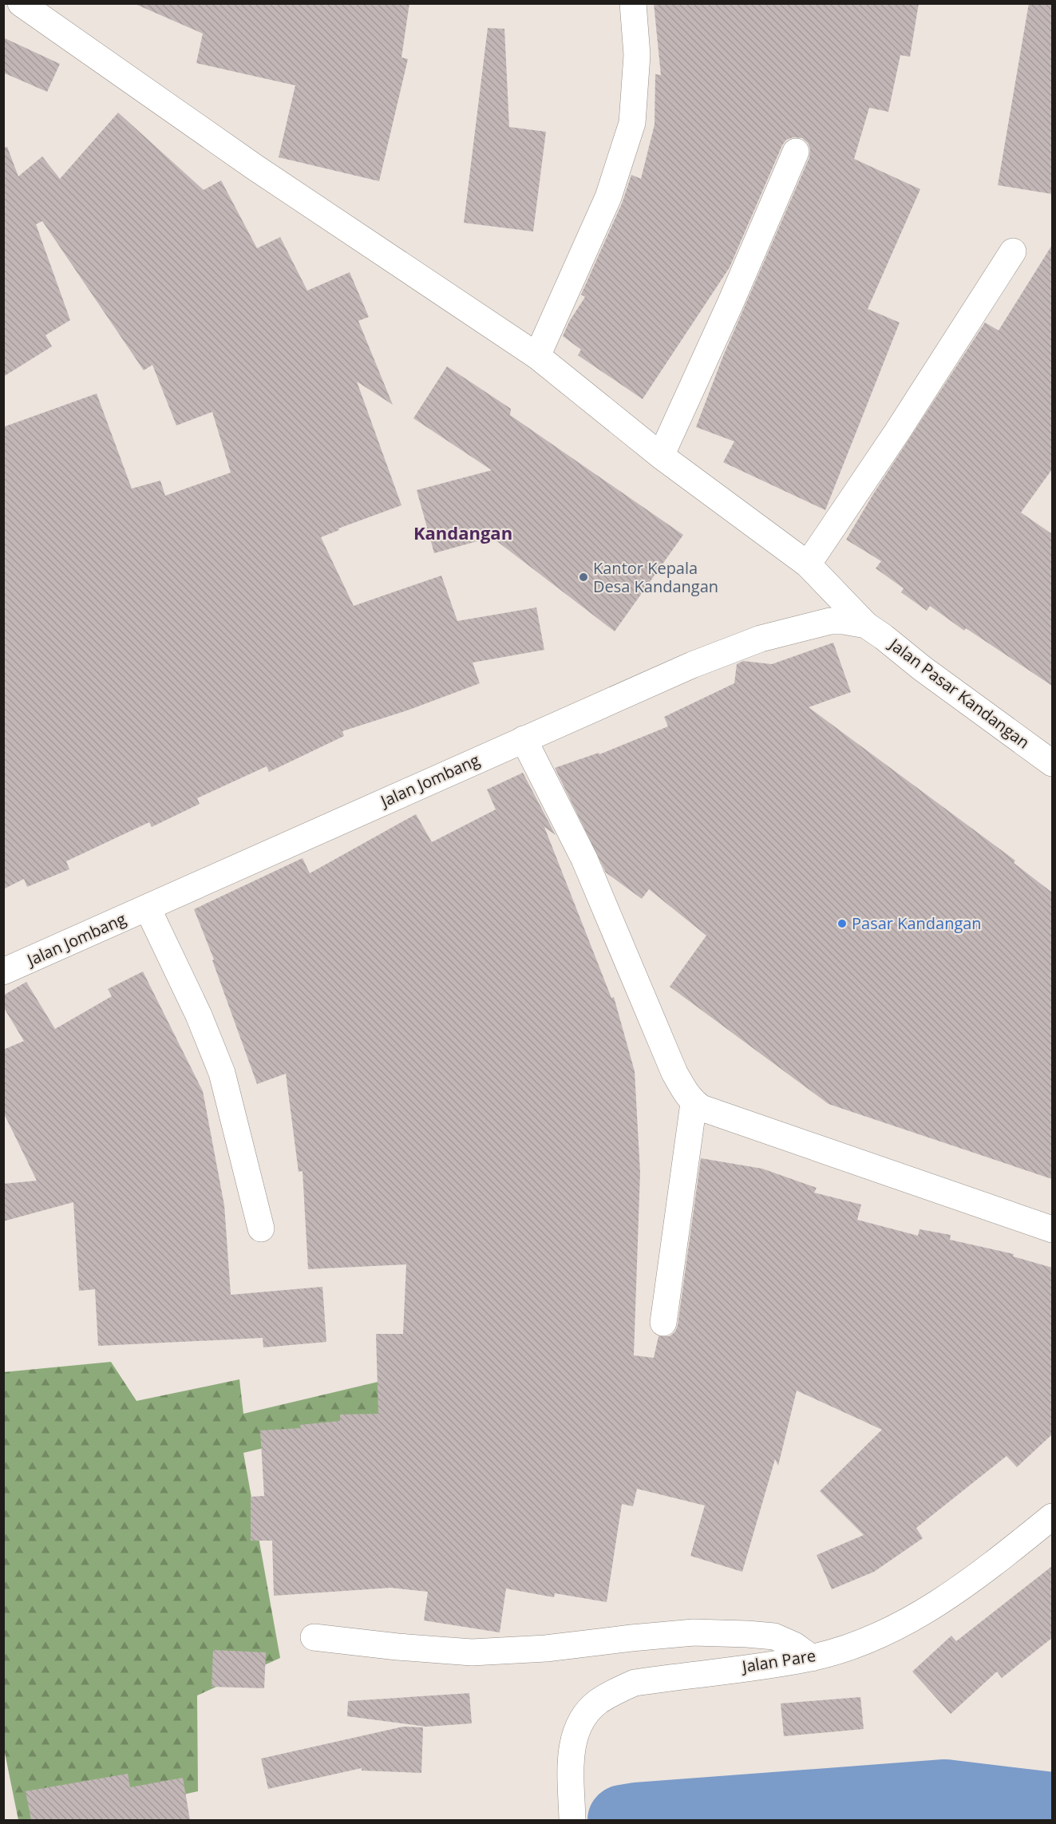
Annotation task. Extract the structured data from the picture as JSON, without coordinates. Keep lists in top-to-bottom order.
{
  "streets": {
    "street": ["Jalan Pasar Kandangan", "Jalan Jombang", "Jalan Pare"]
  },
  "crossings": [
    ["Jalan Pasar Kandangan", "Jalan Jombang"]
  ],
  "districts": ["Kandangan"],
  "places": ["Kantor Kepala Desa Kandangan", "Pasar Kandangan"]
}
